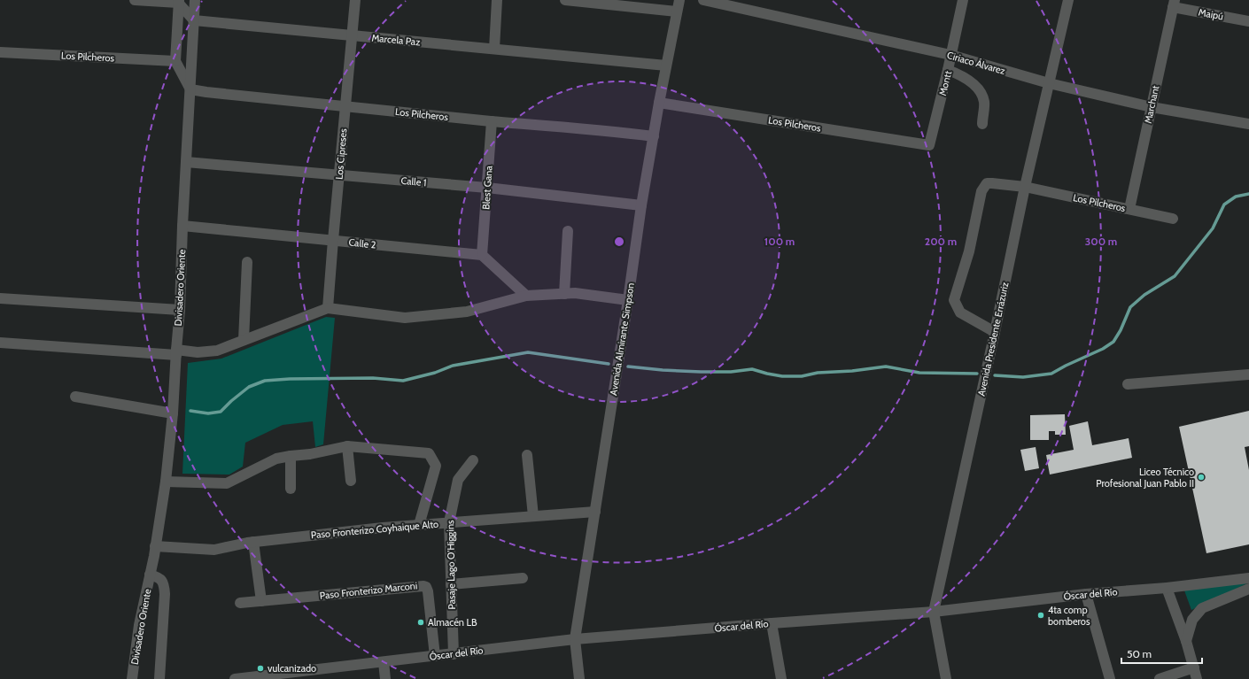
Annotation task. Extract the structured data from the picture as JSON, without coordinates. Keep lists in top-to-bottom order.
{
  "streets": {
    "street": [
      "Maipú",
      "Marcela Paz",
      "Los Pilcheros",
      "Ciriaco Álvarez",
      "Montt",
      "Marchant",
      "Los Cipreses",
      "Calle 1",
      "Blest Gana",
      "Calle 2",
      "Divisadero Oriente",
      "Avenida Almirante Simpson",
      "Avenida Presidente Errázuriz",
      "Paso Fronterizo Coyhaique Alto",
      "Pasaje Lago O'Higgins",
      "Paso Fronterizo Marconi",
      "Óscar del Río"
    ]
  },
  "crossings": [
    ["Maipú", "Marchant"],
    ["Marcela Paz", "Los Cipreses"],
    ["Marcela Paz", "Divisadero Oriente"],
    ["Marcela Paz", "Avenida Almirante Simpson"],
    ["Los Pilcheros", "Montt"],
    ["Los Pilcheros", "Marchant"],
    ["Los Pilcheros", "Los Cipreses"],
    ["Los Pilcheros", "Blest Gana"],
    ["Los Pilcheros", "Divisadero Oriente"],
    ["Los Pilcheros", "Avenida Almirante Simpson"],
    ["Los Pilcheros", "Avenida Presidente Errázuriz"],
    ["Ciriaco Álvarez", "Montt"],
    ["Ciriaco Álvarez", "Marchant"],
    ["Ciriaco Álvarez", "Avenida Presidente Errázuriz"],
    ["Los Cipreses", "Calle 1"],
    ["Los Cipreses", "Calle 2"],
    ["Calle 1", "Blest Gana"],
    ["Calle 1", "Divisadero Oriente"],
    ["Calle 1", "Avenida Almirante Simpson"],
    ["Blest Gana", "Calle 2"],
    ["Calle 2", "Divisadero Oriente"],
    ["Divisadero Oriente", "Paso Fronterizo Coyhaique Alto"],
    ["Avenida Almirante Simpson", "Paso Fronterizo Coyhaique Alto"],
    ["Avenida Almirante Simpson", "Óscar del Río"],
    ["Avenida Presidente Errázuriz", "Óscar del Río"],
    ["Paso Fronterizo Coyhaique Alto", "Pasaje Lago O'Higgins"],
    ["Pasaje Lago O'Higgins", "Óscar del Río"],
    ["Paso Fronterizo Marconi", "Óscar del Río"]
  ],
  "places": [
    "Liceo Técnico Profesional Juan Pablo II",
    "4ta comp bomberos",
    "Almacén LB",
    "vulcanizado"
  ],
  "scale_bar": "50 m",
  "rings": ["100 m", "200 m", "300 m"]
}
